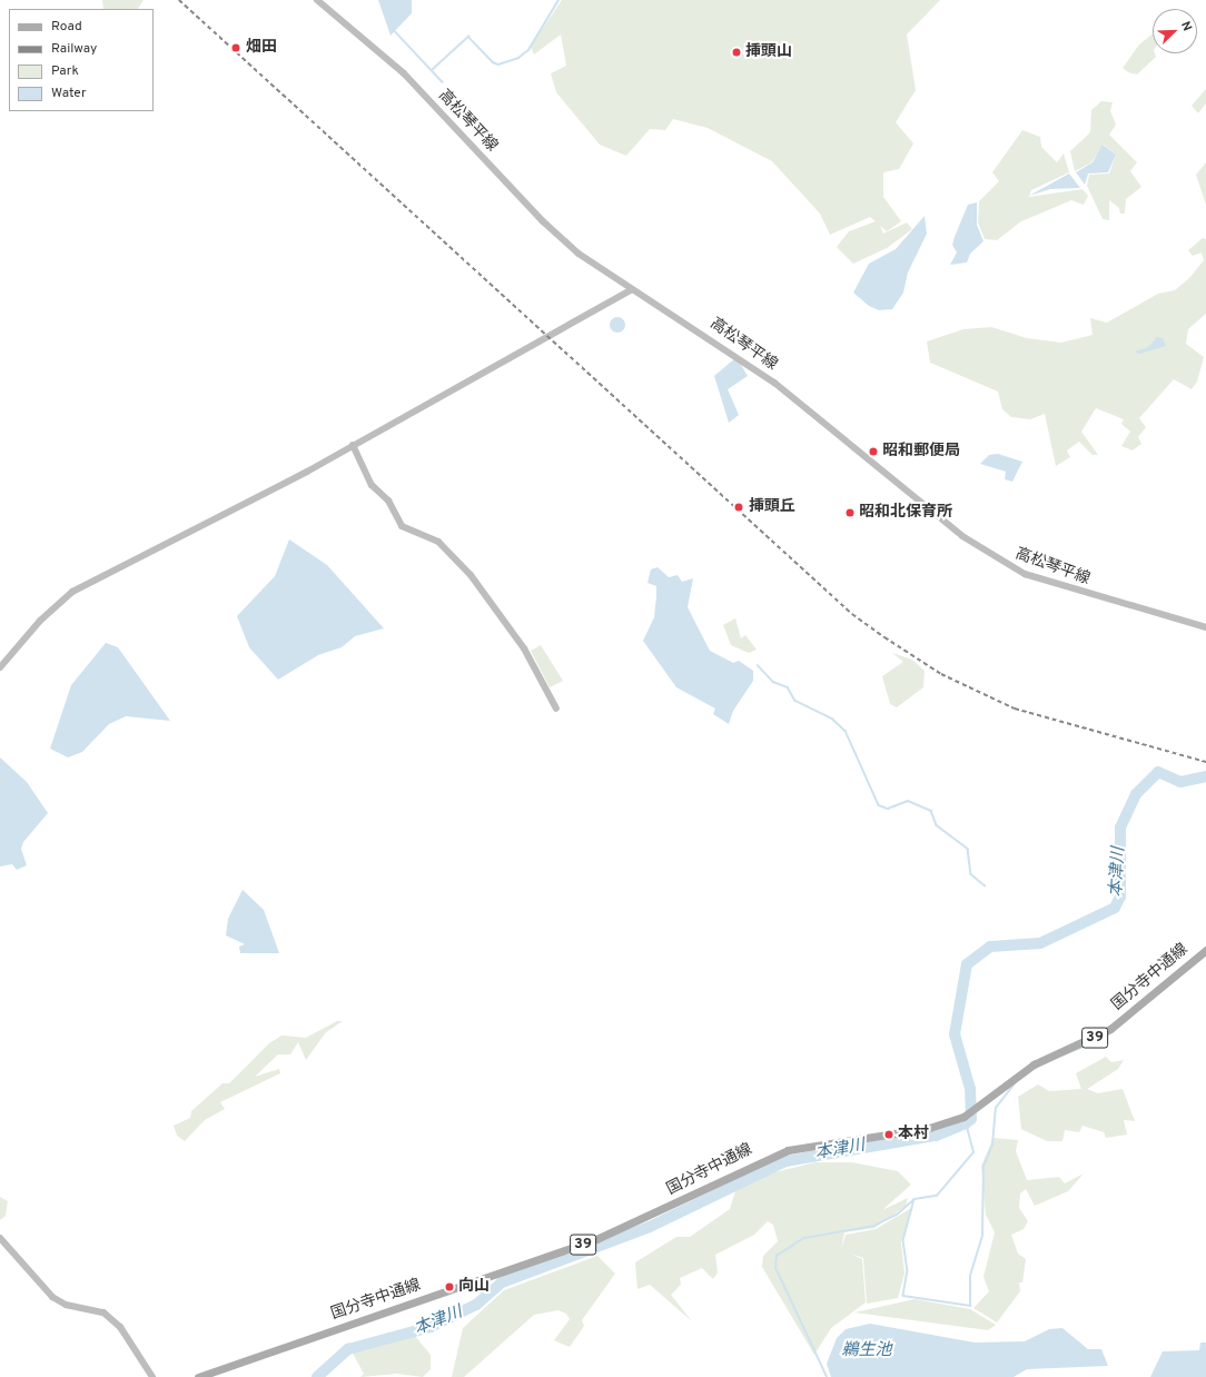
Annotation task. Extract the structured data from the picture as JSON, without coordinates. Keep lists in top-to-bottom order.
{
  "streets": {
    "main road": ["国分寺中通線", "39"],
    "street": ["高松琴平線"]
  },
  "water": ["本津川", "鵜生池"],
  "places": [
    "畑田",
    "挿頭山",
    "昭和郵便局",
    "挿頭丘",
    "昭和北保育所",
    "本村",
    "向山"
  ],
  "legend": [
    "Road",
    "Railway",
    "Park",
    "Water"
  ],
  "north": "top right"
}
